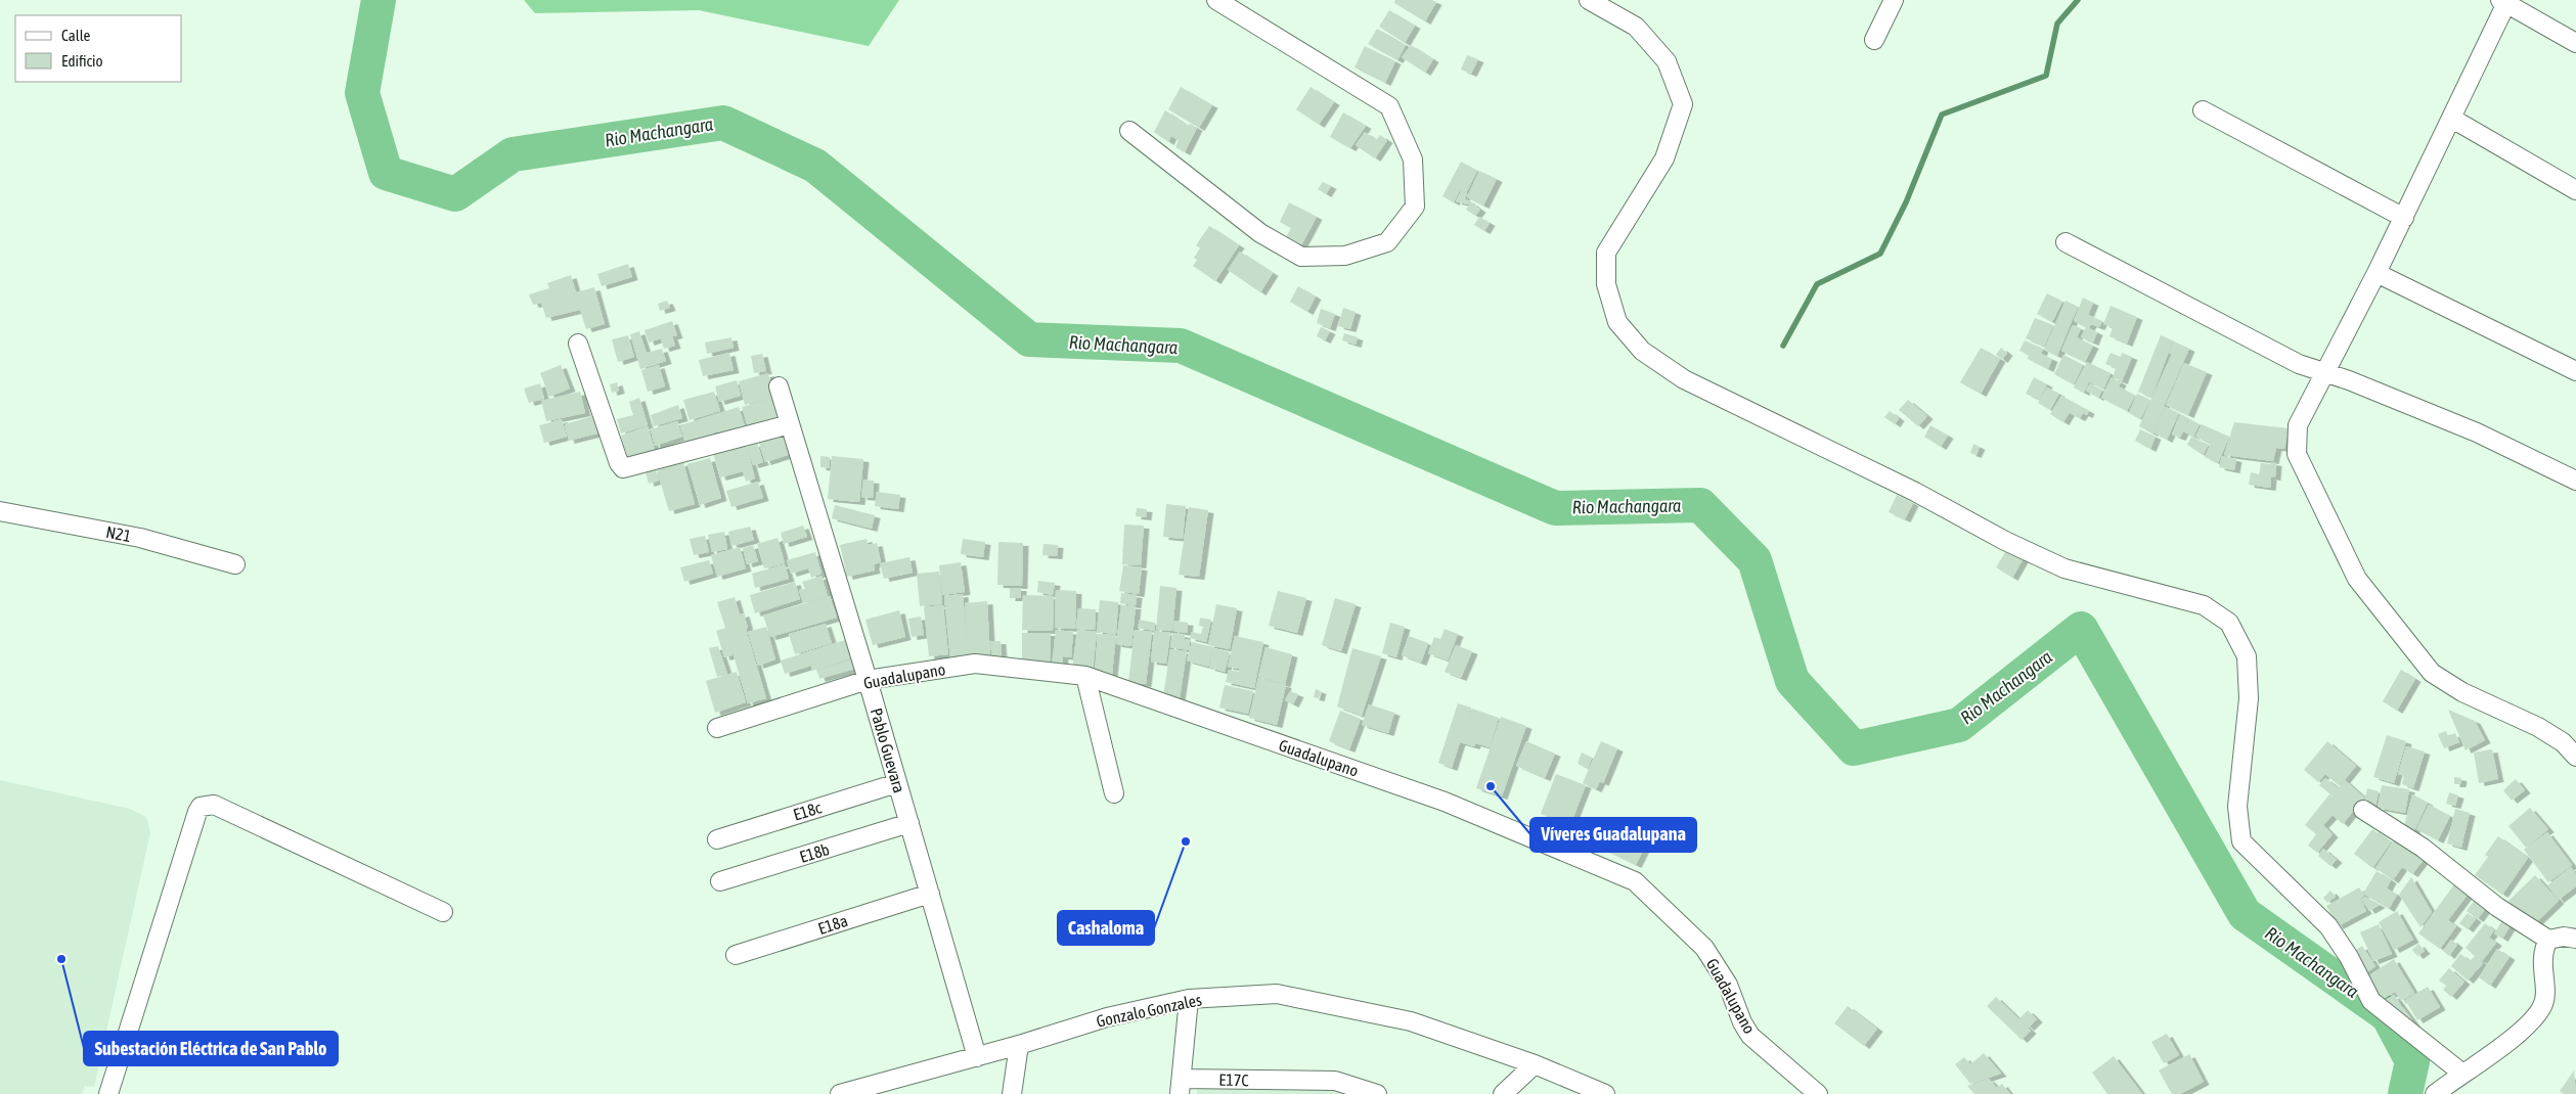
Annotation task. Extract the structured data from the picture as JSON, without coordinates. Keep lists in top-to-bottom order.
{
  "streets": {
    "street": [
      "N21",
      "Guadalupano",
      "Pablo Guevara",
      "E18c",
      "E18b",
      "E18a",
      "Gonzalo Gonzales",
      "E17C"
    ]
  },
  "crossings": [
    ["Guadalupano", "Pablo Guevara"],
    ["Pablo Guevara", "E18c"],
    ["Pablo Guevara", "E18b"],
    ["Pablo Guevara", "E18a"],
    ["Pablo Guevara", "Gonzalo Gonzales"]
  ],
  "water": ["Rio Machangara"],
  "places": ["Víveres Guadalupana", "Cashaloma", "Subestación Eléctrica de San Pablo"],
  "legend": ["Calle", "Edificio"]
}
